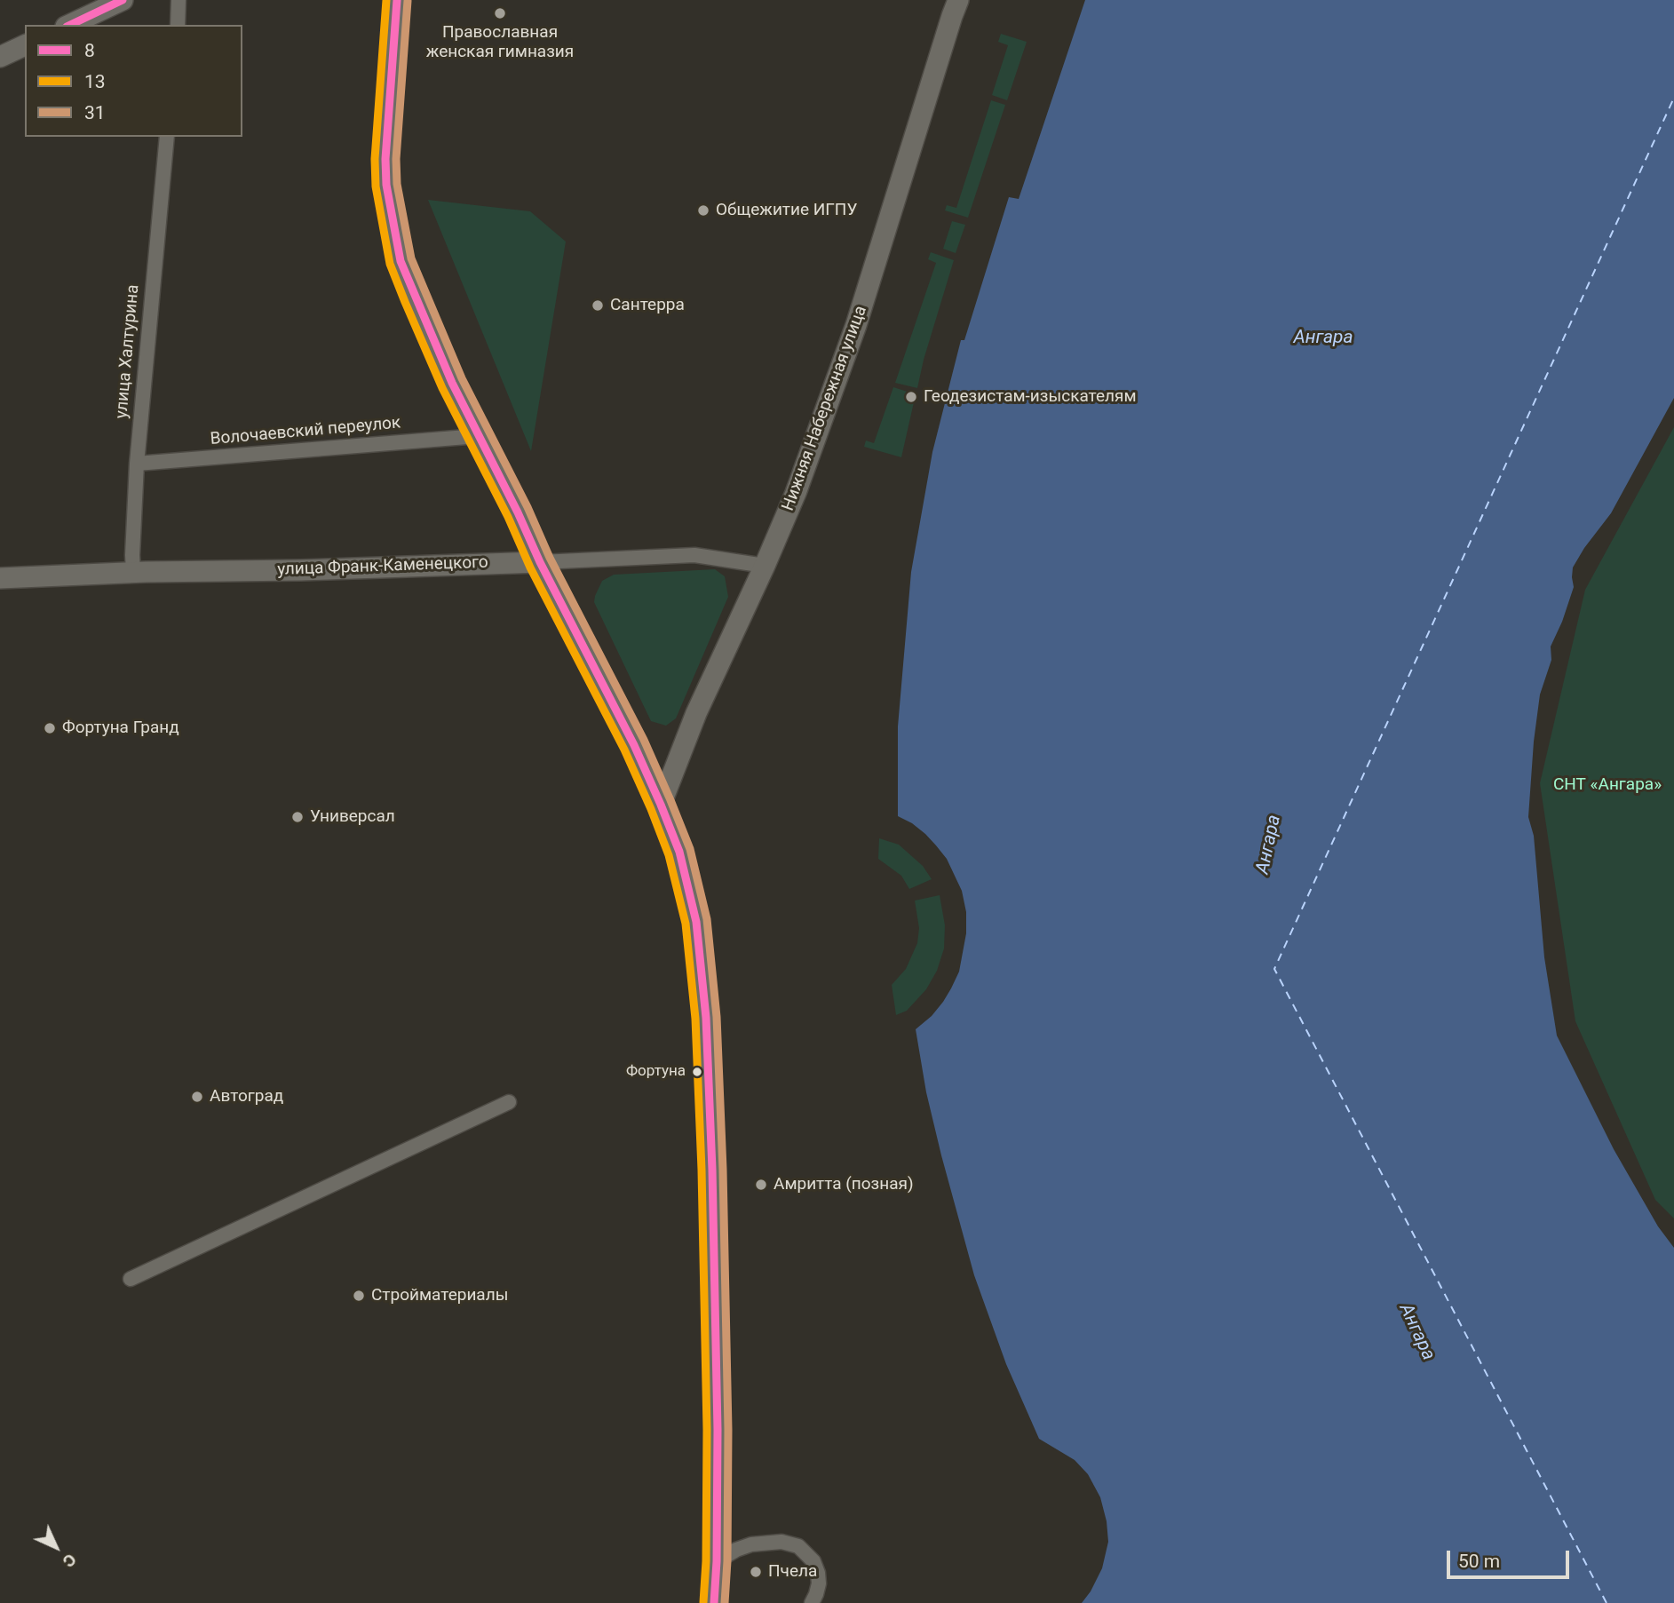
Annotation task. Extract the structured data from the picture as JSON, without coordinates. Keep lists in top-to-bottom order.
{
  "streets": {
    "main road": ["Нижняя Набережная улица", "улица Франк-Каменецкого"],
    "street": ["улица Халтурина", "Волочаевский переулок"]
  },
  "crossings": [
    ["улица Халтурина", "Волочаевский переулок"],
    ["улица Халтурина", "улица Франк-Каменецкого"],
    ["Нижняя Набережная улица", "улица Франк-Каменецкого"]
  ],
  "water": ["Ангара"],
  "parks": ["СНТ «Ангара»"],
  "places": [
    "Православная женская гимназия",
    "Общежитие ИГПУ",
    "Сантерра",
    "Геодезистам-изыскателям",
    "Фортуна Гранд",
    "Универсал",
    "Фортуна",
    "Автоград",
    "Амритта (позная)",
    "Стройматериалы",
    "Пчела"
  ],
  "lines": ["transit line 8", "transit line 13", "transit line 31"],
  "legend": ["8", "13", "31"],
  "scale_bar": "50 m",
  "north": "bottom right"
}
